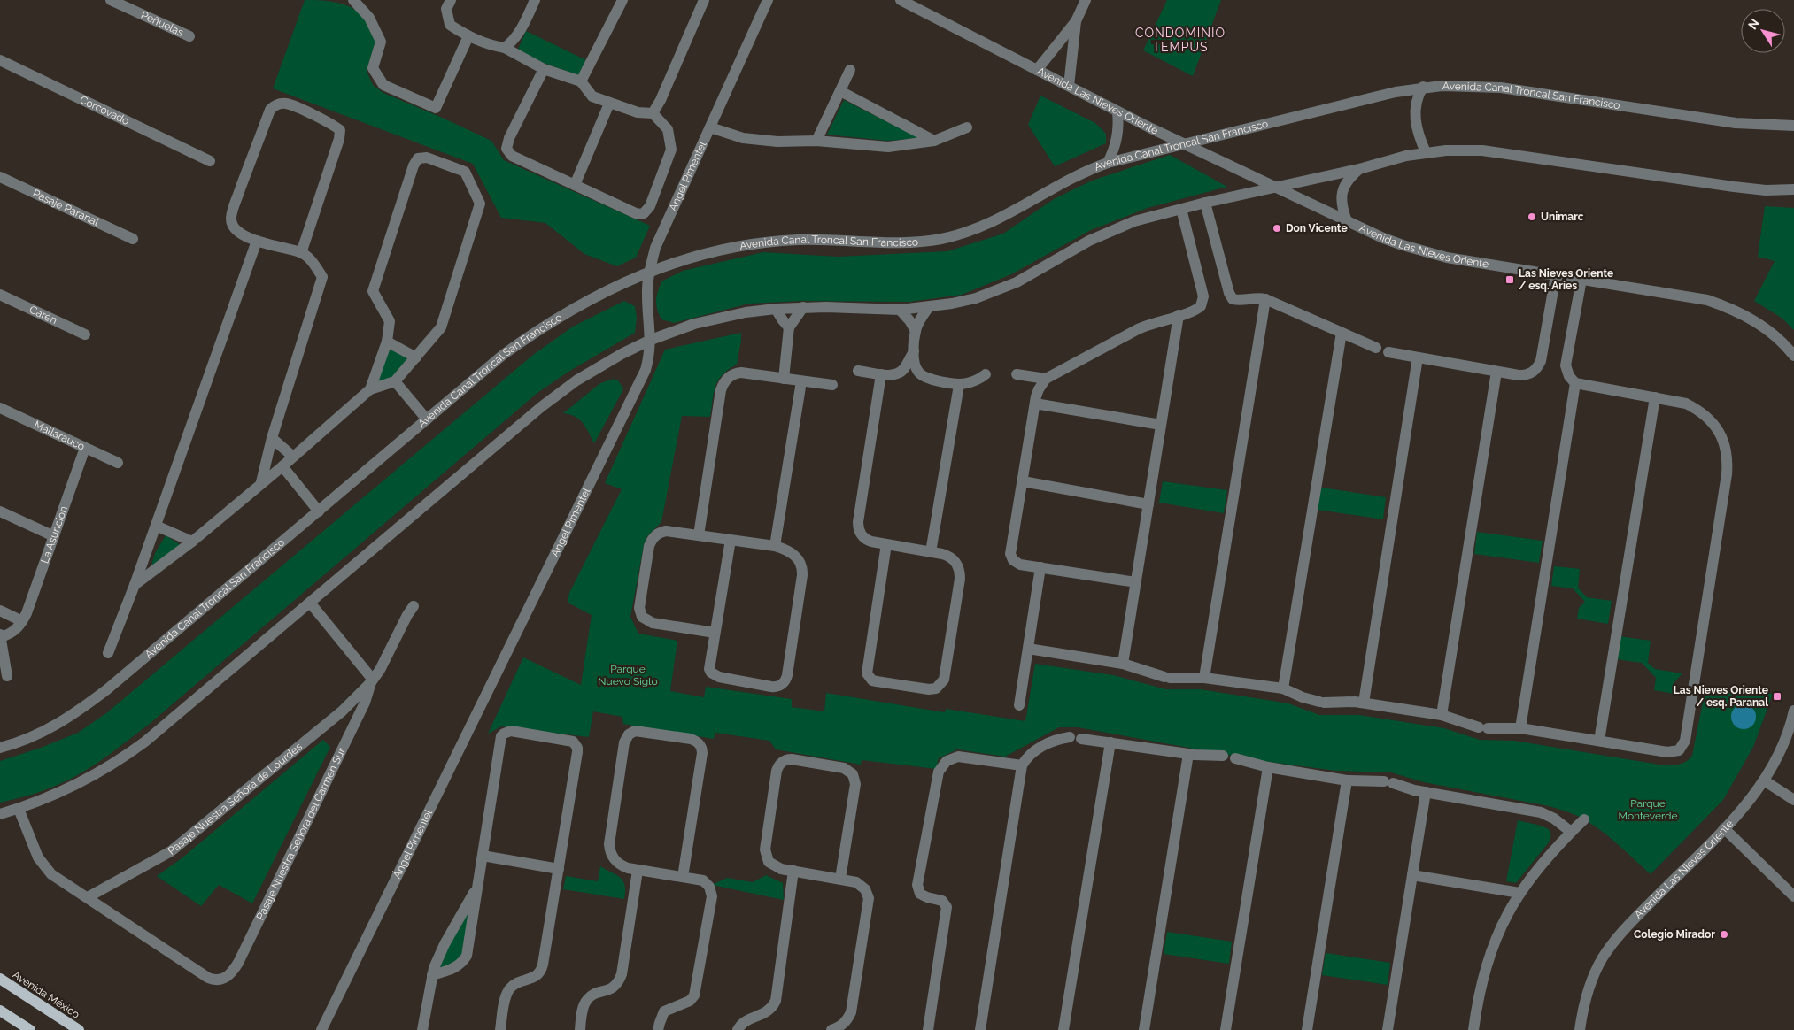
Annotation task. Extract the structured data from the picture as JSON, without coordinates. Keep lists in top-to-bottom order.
{
  "streets": {
    "main road": ["Avenida México"],
    "street": [
      "Peñuelas",
      "Avenida Canal Troncal San Francisco",
      "Avenida Las Nieves Oriente",
      "Corcovado",
      "Ángel Pimentel",
      "Pasaje Paranal",
      "Carén",
      "Mallarauco",
      "La Asunción",
      "Pasaje Nuestra Señora de Lourdes",
      "Pasaje Nuestra Señora del Carmen Sur"
    ]
  },
  "crossings": [
    ["Avenida Canal Troncal San Francisco", "Avenida Las Nieves Oriente"],
    ["Avenida Canal Troncal San Francisco", "Ángel Pimentel"],
    ["Mallarauco", "La Asunción"],
    ["Pasaje Nuestra Señora de Lourdes", "Pasaje Nuestra Señora del Carmen Sur"]
  ],
  "districts": ["CONDOMINIO TEMPUS"],
  "parks": ["Parque Nuevo Siglo", "Parque Monteverde"],
  "places": {
    "other": ["Unimarc", "Don Vicente", "Colegio Mirador"],
    "transit": ["Las Nieves Oriente / esq. Aries", "Las Nieves Oriente / esq. Paranal"]
  },
  "north": "top left"
}
